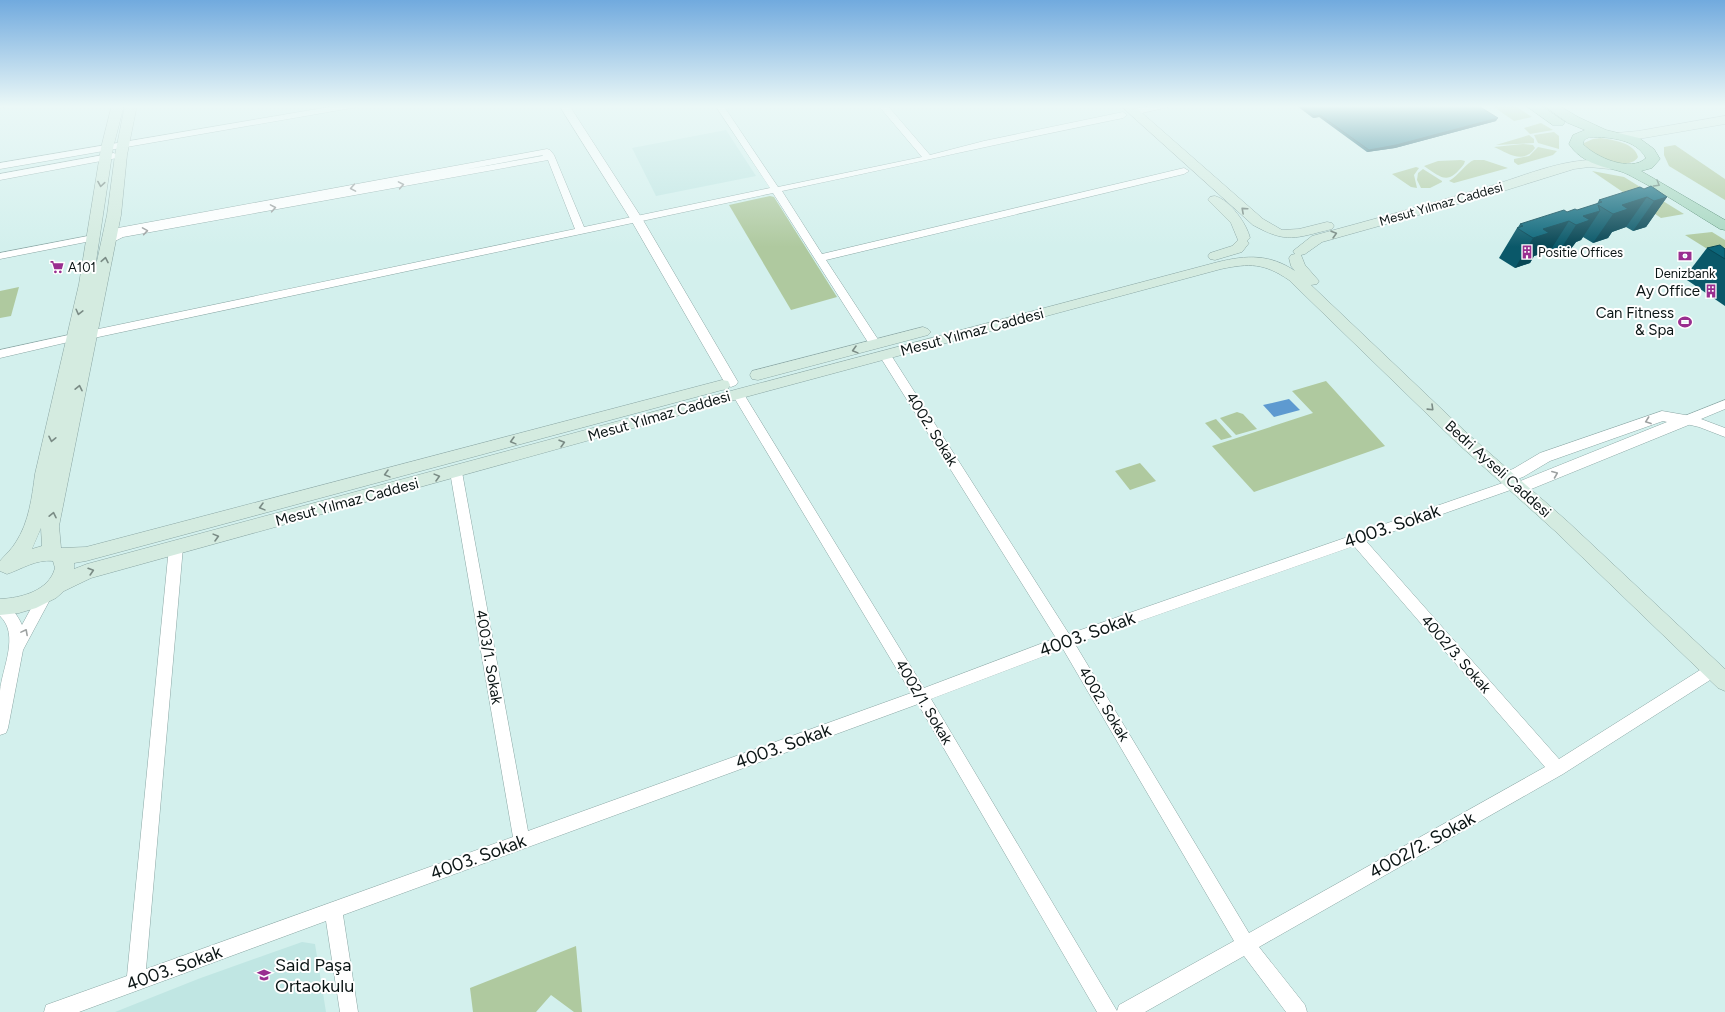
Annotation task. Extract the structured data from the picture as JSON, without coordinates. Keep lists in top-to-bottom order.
{
  "streets": {
    "main road": ["Mesut Yılmaz Caddesi", "Bedri Ayseli Caddesi"],
    "street": [
      "4002. Sokak",
      "4003. Sokak",
      "4002/3. Sokak",
      "4003/1. Sokak",
      "4002/1. Sokak",
      "4002/2. Sokak"
    ]
  },
  "crossings": [
    ["Mesut Yılmaz Caddesi", "4002. Sokak"],
    ["Mesut Yılmaz Caddesi", "Bedri Ayseli Caddesi"],
    ["Mesut Yılmaz Caddesi", "4003/1. Sokak"],
    ["Mesut Yılmaz Caddesi", "4002/1. Sokak"],
    ["4002. Sokak", "4003. Sokak"],
    ["4002. Sokak", "4002/2. Sokak"],
    ["Bedri Ayseli Caddesi", "4003. Sokak"],
    ["Bedri Ayseli Caddesi", "4002/2. Sokak"],
    ["4003. Sokak", "4002/3. Sokak"],
    ["4003. Sokak", "4003/1. Sokak"],
    ["4003. Sokak", "4002/1. Sokak"],
    ["4002/3. Sokak", "4002/2. Sokak"]
  ],
  "places": {
    "building": ["Positie Offices", "Ay Office"],
    "bank": ["Denizbank"],
    "supermarket": ["A101"],
    "sports": ["Can Fitness & Spa"],
    "school or university": ["Said Paşa Ortaokulu"]
  }
}
